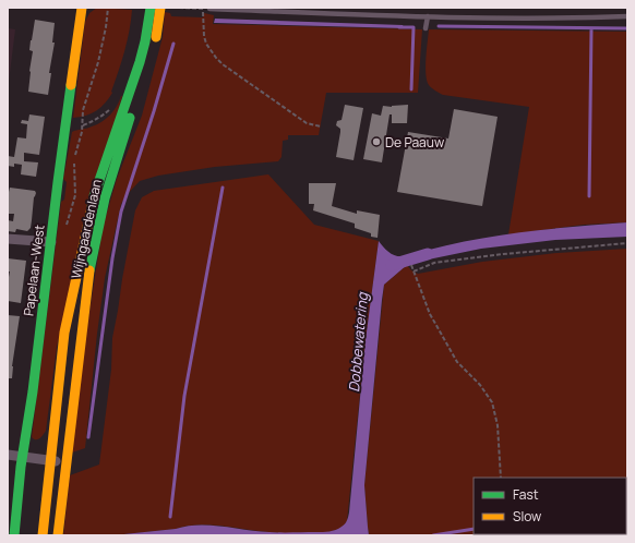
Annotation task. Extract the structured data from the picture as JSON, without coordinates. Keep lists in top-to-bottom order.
{
  "streets": {
    "main road": ["Wijngaardenlaan", "Papelaan-West"]
  },
  "water": ["Dobbewatering"],
  "places": ["De Paauw"],
  "legend": ["Fast", "Slow"]
}
